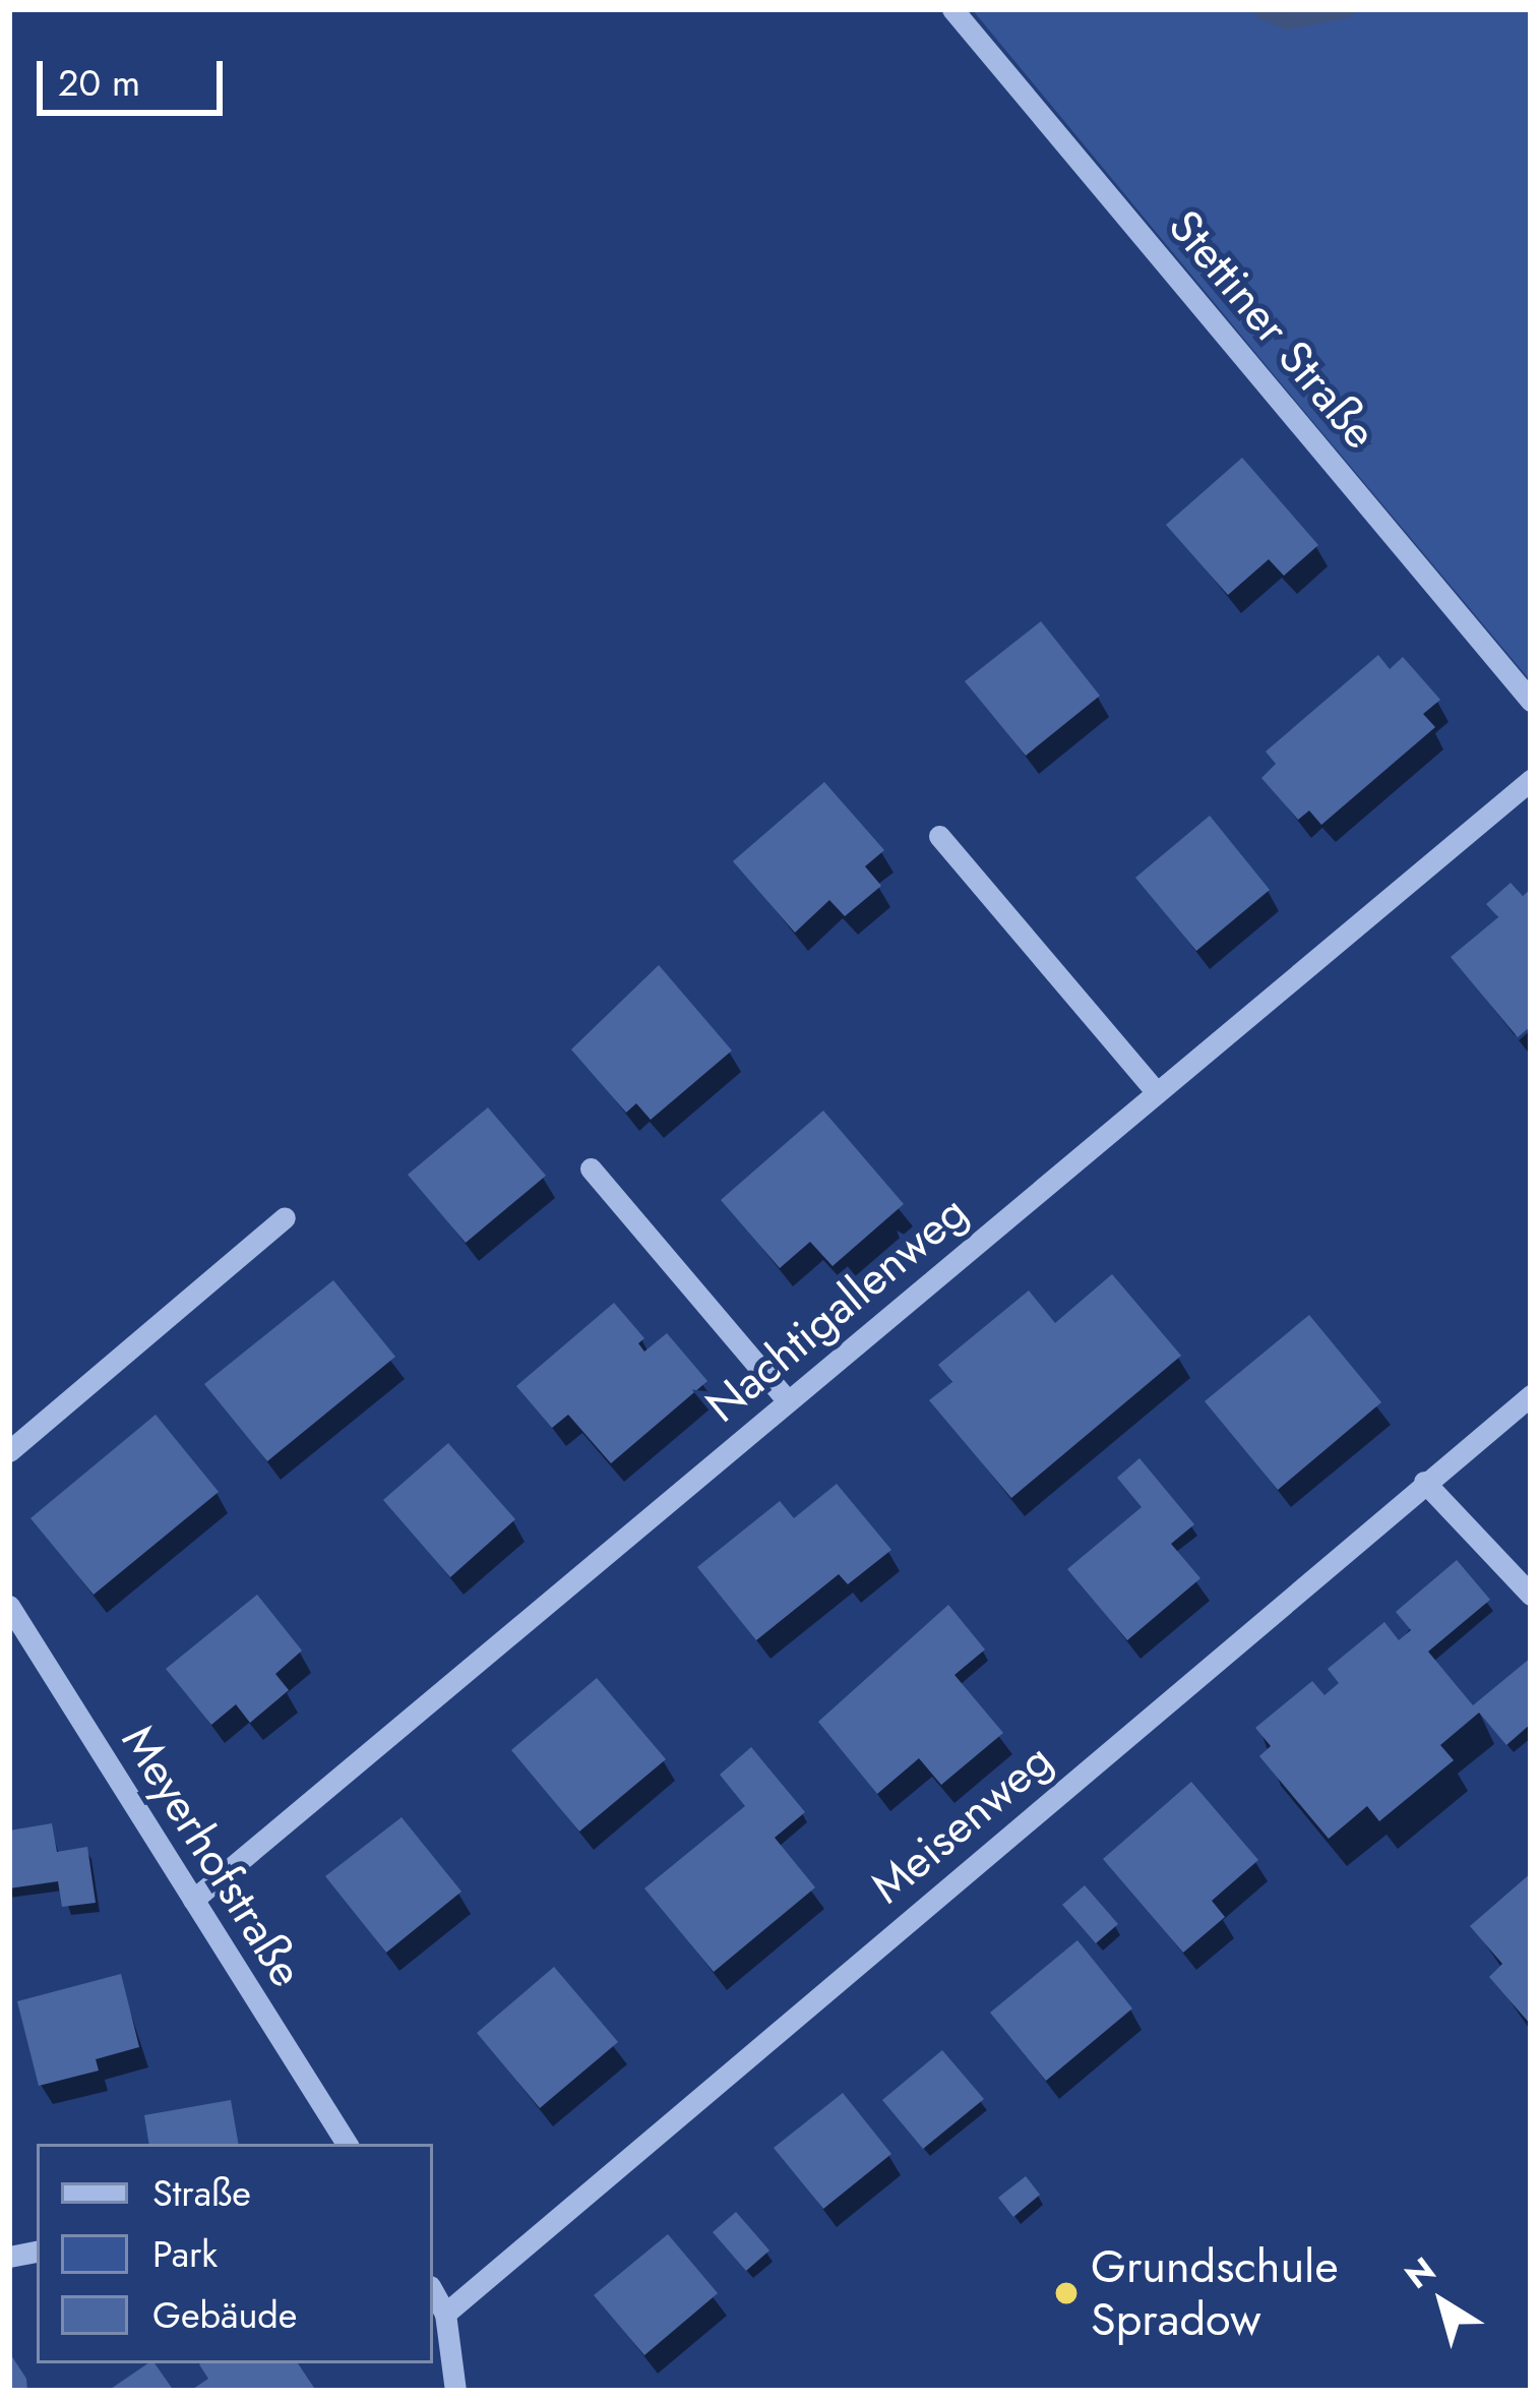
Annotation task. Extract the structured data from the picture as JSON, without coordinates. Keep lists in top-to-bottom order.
{
  "streets": {
    "street": [
      "Stettiner Straße",
      "Nachtigallenweg",
      "Meisenweg",
      "Meyerhofstraße"
    ]
  },
  "crossings": [
    ["Nachtigallenweg", "Meyerhofstraße"]
  ],
  "places": ["Grundschule Spradow"],
  "legend": ["Straße", "Park", "Gebäude"],
  "scale_bar": "20 m",
  "north": "top left"
}
